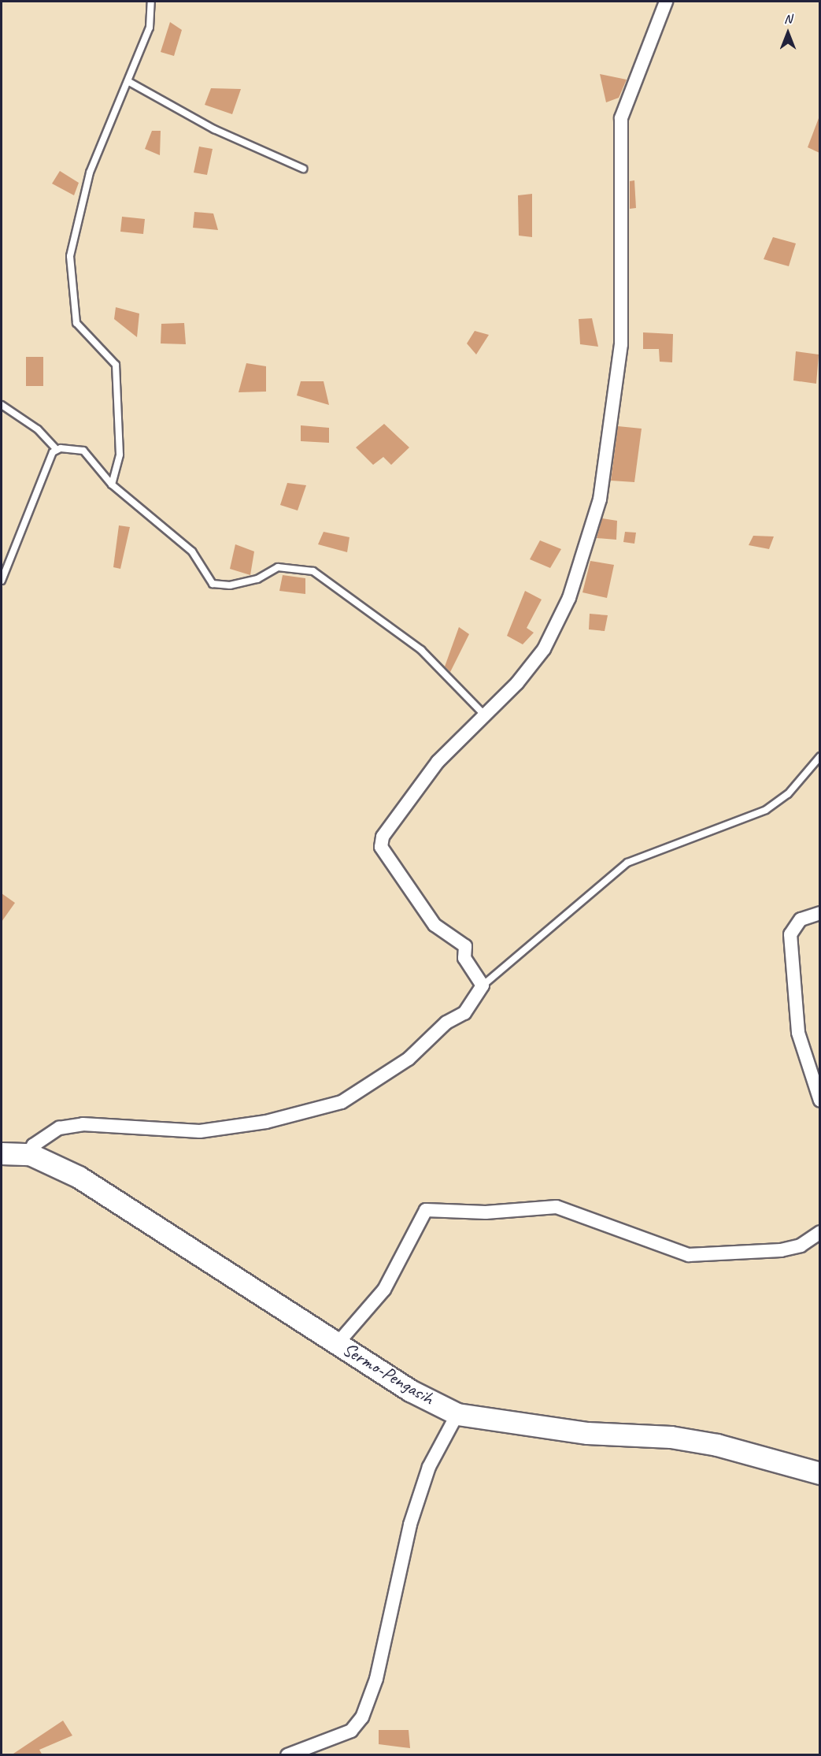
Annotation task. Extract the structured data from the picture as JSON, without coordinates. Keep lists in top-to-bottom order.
{
  "streets": {
    "main road": ["Sermo-Pengasih"]
  },
  "north": "top"
}
